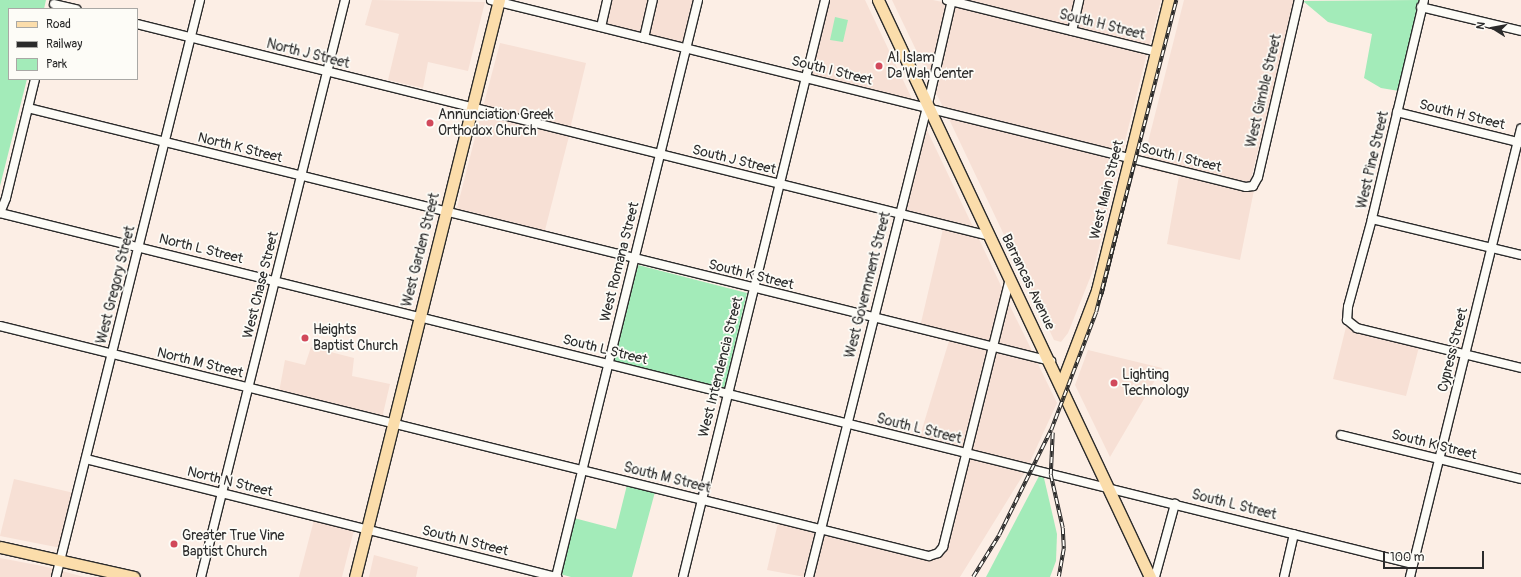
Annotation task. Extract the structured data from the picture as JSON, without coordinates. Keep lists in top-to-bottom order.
{
  "streets": {
    "main road": ["West Main Street", "West Garden Street", "Barrancas Avenue"],
    "street": [
      "South H Street",
      "North J Street",
      "South I Street",
      "West Gimble Street",
      "North K Street",
      "South J Street",
      "West Pine Street",
      "North L Street",
      "West Romana Street",
      "South K Street",
      "West Gregory Street",
      "West Chase Street",
      "West Government Street",
      "South L Street",
      "Cypress Street",
      "North M Street",
      "West Intendencia Street",
      "South M Street",
      "North N Street",
      "South N Street"
    ]
  },
  "crossings": [
    ["South H Street", "West Pine Street"],
    ["South H Street", "West Main Street"],
    ["South H Street", "West Government Street"],
    ["South H Street", "Cypress Street"],
    ["North J Street", "South J Street"],
    ["North J Street", "West Garden Street"],
    ["North J Street", "West Gregory Street"],
    ["North J Street", "West Chase Street"],
    ["South I Street", "West Gimble Street"],
    ["South I Street", "West Main Street"],
    ["South I Street", "West Garden Street"],
    ["South I Street", "West Romana Street"],
    ["South I Street", "Barrancas Avenue"],
    ["South I Street", "West Government Street"],
    ["South I Street", "West Intendencia Street"],
    ["North K Street", "West Garden Street"],
    ["North K Street", "South K Street"],
    ["North K Street", "West Gregory Street"],
    ["North K Street", "West Chase Street"],
    ["South J Street", "West Garden Street"],
    ["South J Street", "West Romana Street"],
    ["South J Street", "Barrancas Avenue"],
    ["South J Street", "West Government Street"],
    ["South J Street", "West Intendencia Street"],
    ["West Pine Street", "Cypress Street"],
    ["West Main Street", "Barrancas Avenue"],
    ["North L Street", "West Garden Street"],
    ["North L Street", "West Gregory Street"],
    ["North L Street", "West Chase Street"],
    ["North L Street", "South L Street"],
    ["West Garden Street", "South K Street"],
    ["West Garden Street", "South L Street"],
    ["West Garden Street", "North M Street"],
    ["West Garden Street", "South M Street"],
    ["West Garden Street", "North N Street"],
    ["West Garden Street", "South N Street"],
    ["West Romana Street", "South K Street"],
    ["West Romana Street", "South L Street"],
    ["West Romana Street", "South M Street"],
    ["West Romana Street", "South N Street"],
    ["South K Street", "Barrancas Avenue"],
    ["South K Street", "West Government Street"],
    ["South K Street", "Cypress Street"],
    ["South K Street", "West Intendencia Street"],
    ["Barrancas Avenue", "West Government Street"],
    ["Barrancas Avenue", "South L Street"],
    ["West Gregory Street", "North M Street"],
    ["West Gregory Street", "North N Street"],
    ["West Chase Street", "North M Street"],
    ["West Chase Street", "North N Street"],
    ["West Government Street", "South L Street"],
    ["West Government Street", "South M Street"],
    ["South L Street", "Cypress Street"],
    ["South L Street", "West Intendencia Street"],
    ["South L Street", "South M Street"],
    ["North M Street", "South M Street"],
    ["West Intendencia Street", "South M Street"],
    ["North N Street", "South N Street"]
  ],
  "places": [
    "Al Islam Da'Wah Center",
    "Annunciation Greek Orthodox Church",
    "Heights Baptist Church",
    "Lighting Technology",
    "Greater True Vine Baptist Church"
  ],
  "legend": ["Road", "Railway", "Park"],
  "scale_bar": "100 m",
  "north": "left"
}
